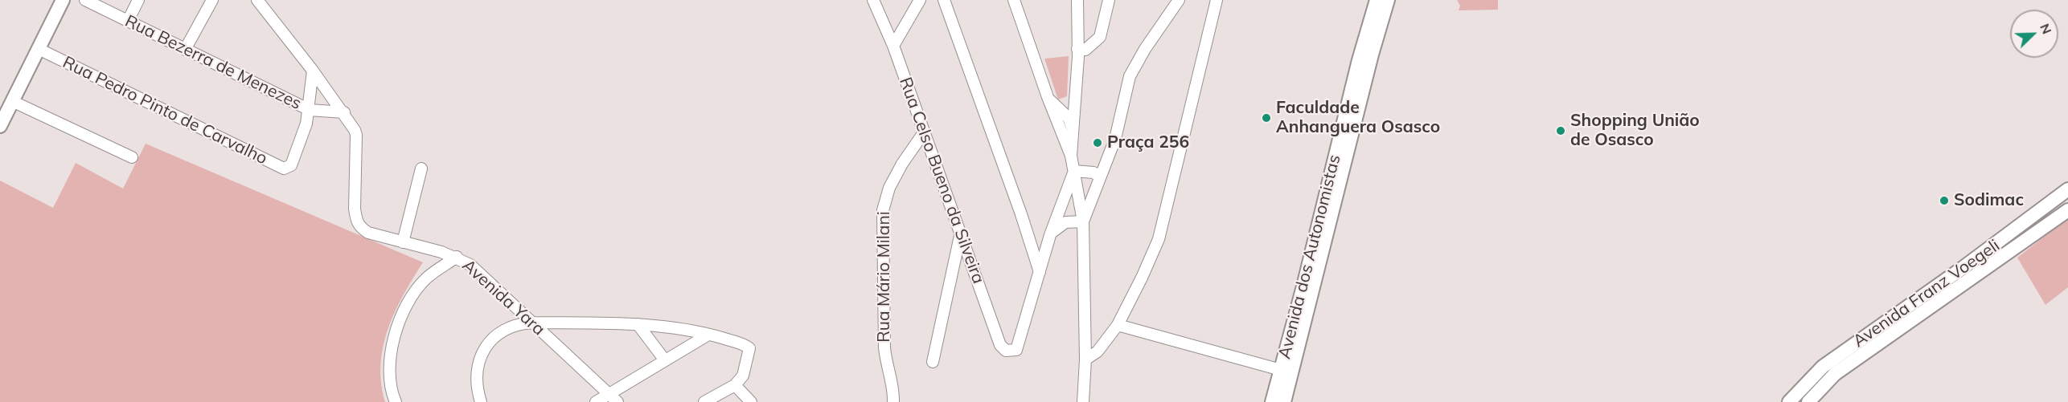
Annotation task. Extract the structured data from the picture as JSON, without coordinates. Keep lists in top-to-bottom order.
{
  "streets": {
    "main road": ["Avenida dos Autonomistas", "Avenida Franz Voegeli"],
    "street": [
      "Rua Bezerra de Menezes",
      "Rua Pedro Pinto de Carvalho",
      "Rua Celso Bueno da Silveira",
      "Rua Mário Milani",
      "Avenida Yara"
    ]
  },
  "crossings": [
    ["Rua Bezerra de Menezes", "Rua Pedro Pinto de Carvalho"],
    ["Rua Bezerra de Menezes", "Avenida Yara"],
    ["Rua Celso Bueno da Silveira", "Rua Mário Milani"]
  ],
  "places": [
    "Faculdade Anhanguera Osasco",
    "Shopping União de Osasco",
    "Praça 256",
    "Sodimac"
  ],
  "north": "top right"
}
